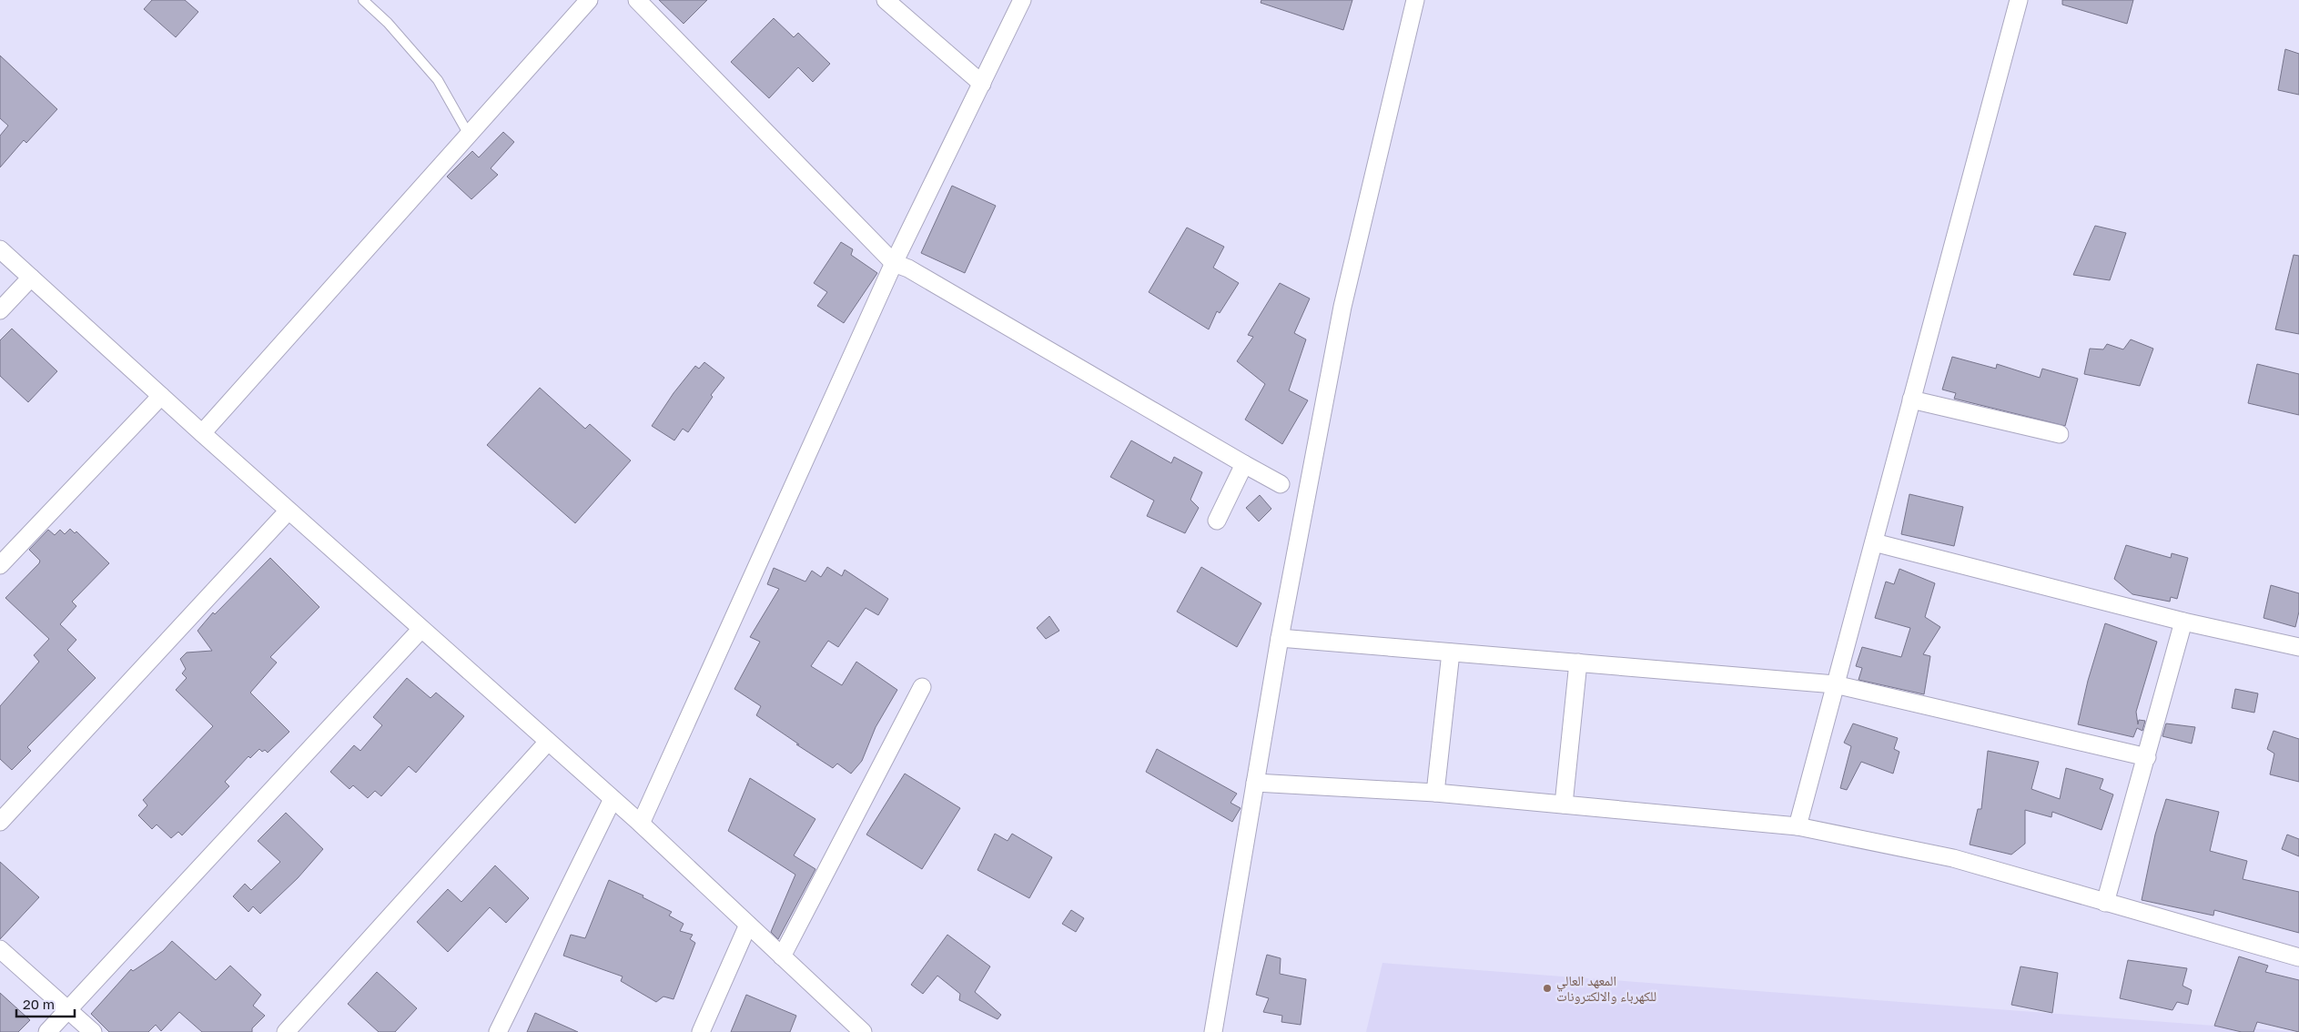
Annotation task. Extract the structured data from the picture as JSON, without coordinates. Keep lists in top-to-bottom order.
{
  "places": ["المعهد العالي للكهرباء والالكترونات"],
  "scale_bar": "20 m"
}
